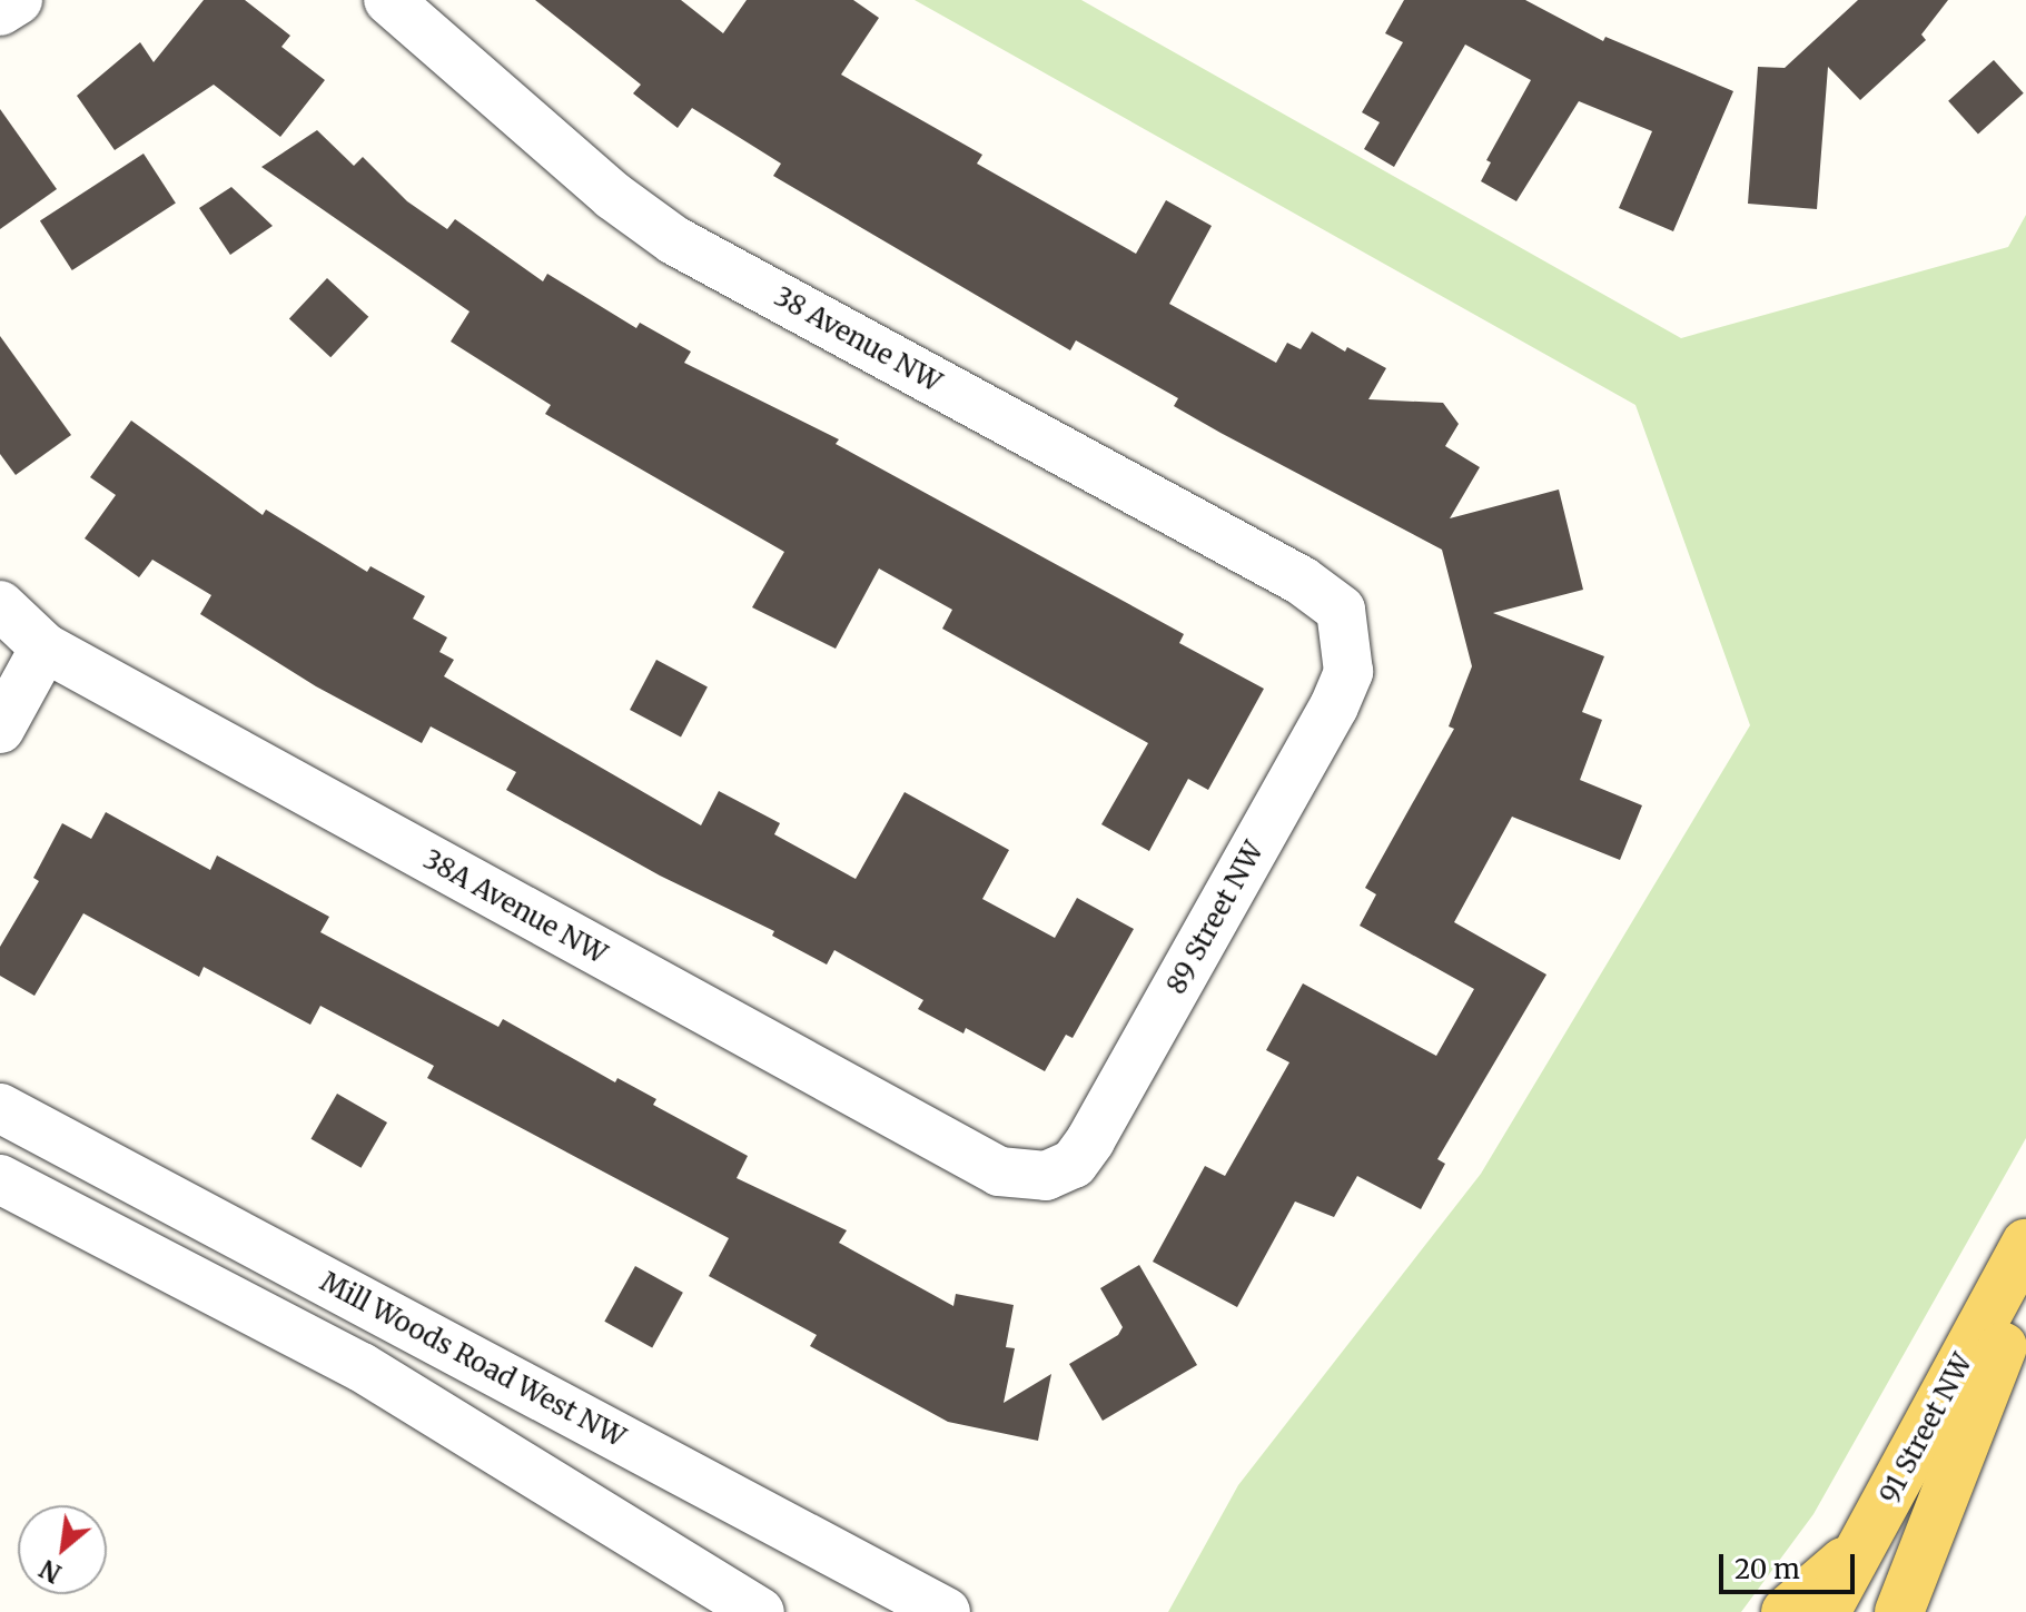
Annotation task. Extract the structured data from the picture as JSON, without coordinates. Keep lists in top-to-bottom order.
{
  "streets": {
    "main road": ["91 Street NW"],
    "street": [
      "38 Avenue NW",
      "38A Avenue NW",
      "89 Street NW",
      "Mill Woods Road West NW"
    ]
  },
  "crossings": [
    ["38 Avenue NW", "89 Street NW"],
    ["38A Avenue NW", "89 Street NW"]
  ],
  "scale_bar": "20 m",
  "north": "bottom left"
}
